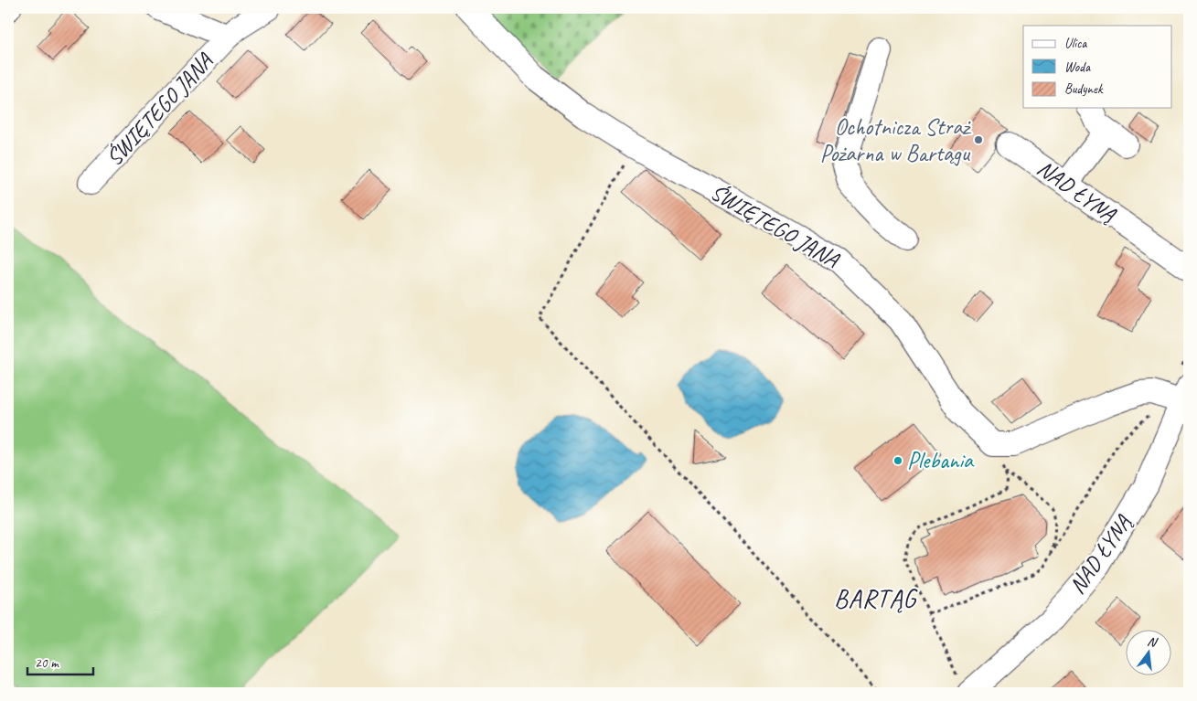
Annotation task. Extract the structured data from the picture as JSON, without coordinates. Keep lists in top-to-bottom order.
{
  "streets": {
    "street": ["ŚWIĘTEGO JANA", "NAD ŁYNĄ"]
  },
  "districts": ["BARTĄG"],
  "places": ["Ochotnicza Straż Pożarna w Bartągu", "Plebania"],
  "legend": ["Ulica", "Woda", "Budynek"],
  "scale_bar": "20 m",
  "north": "top"
}
